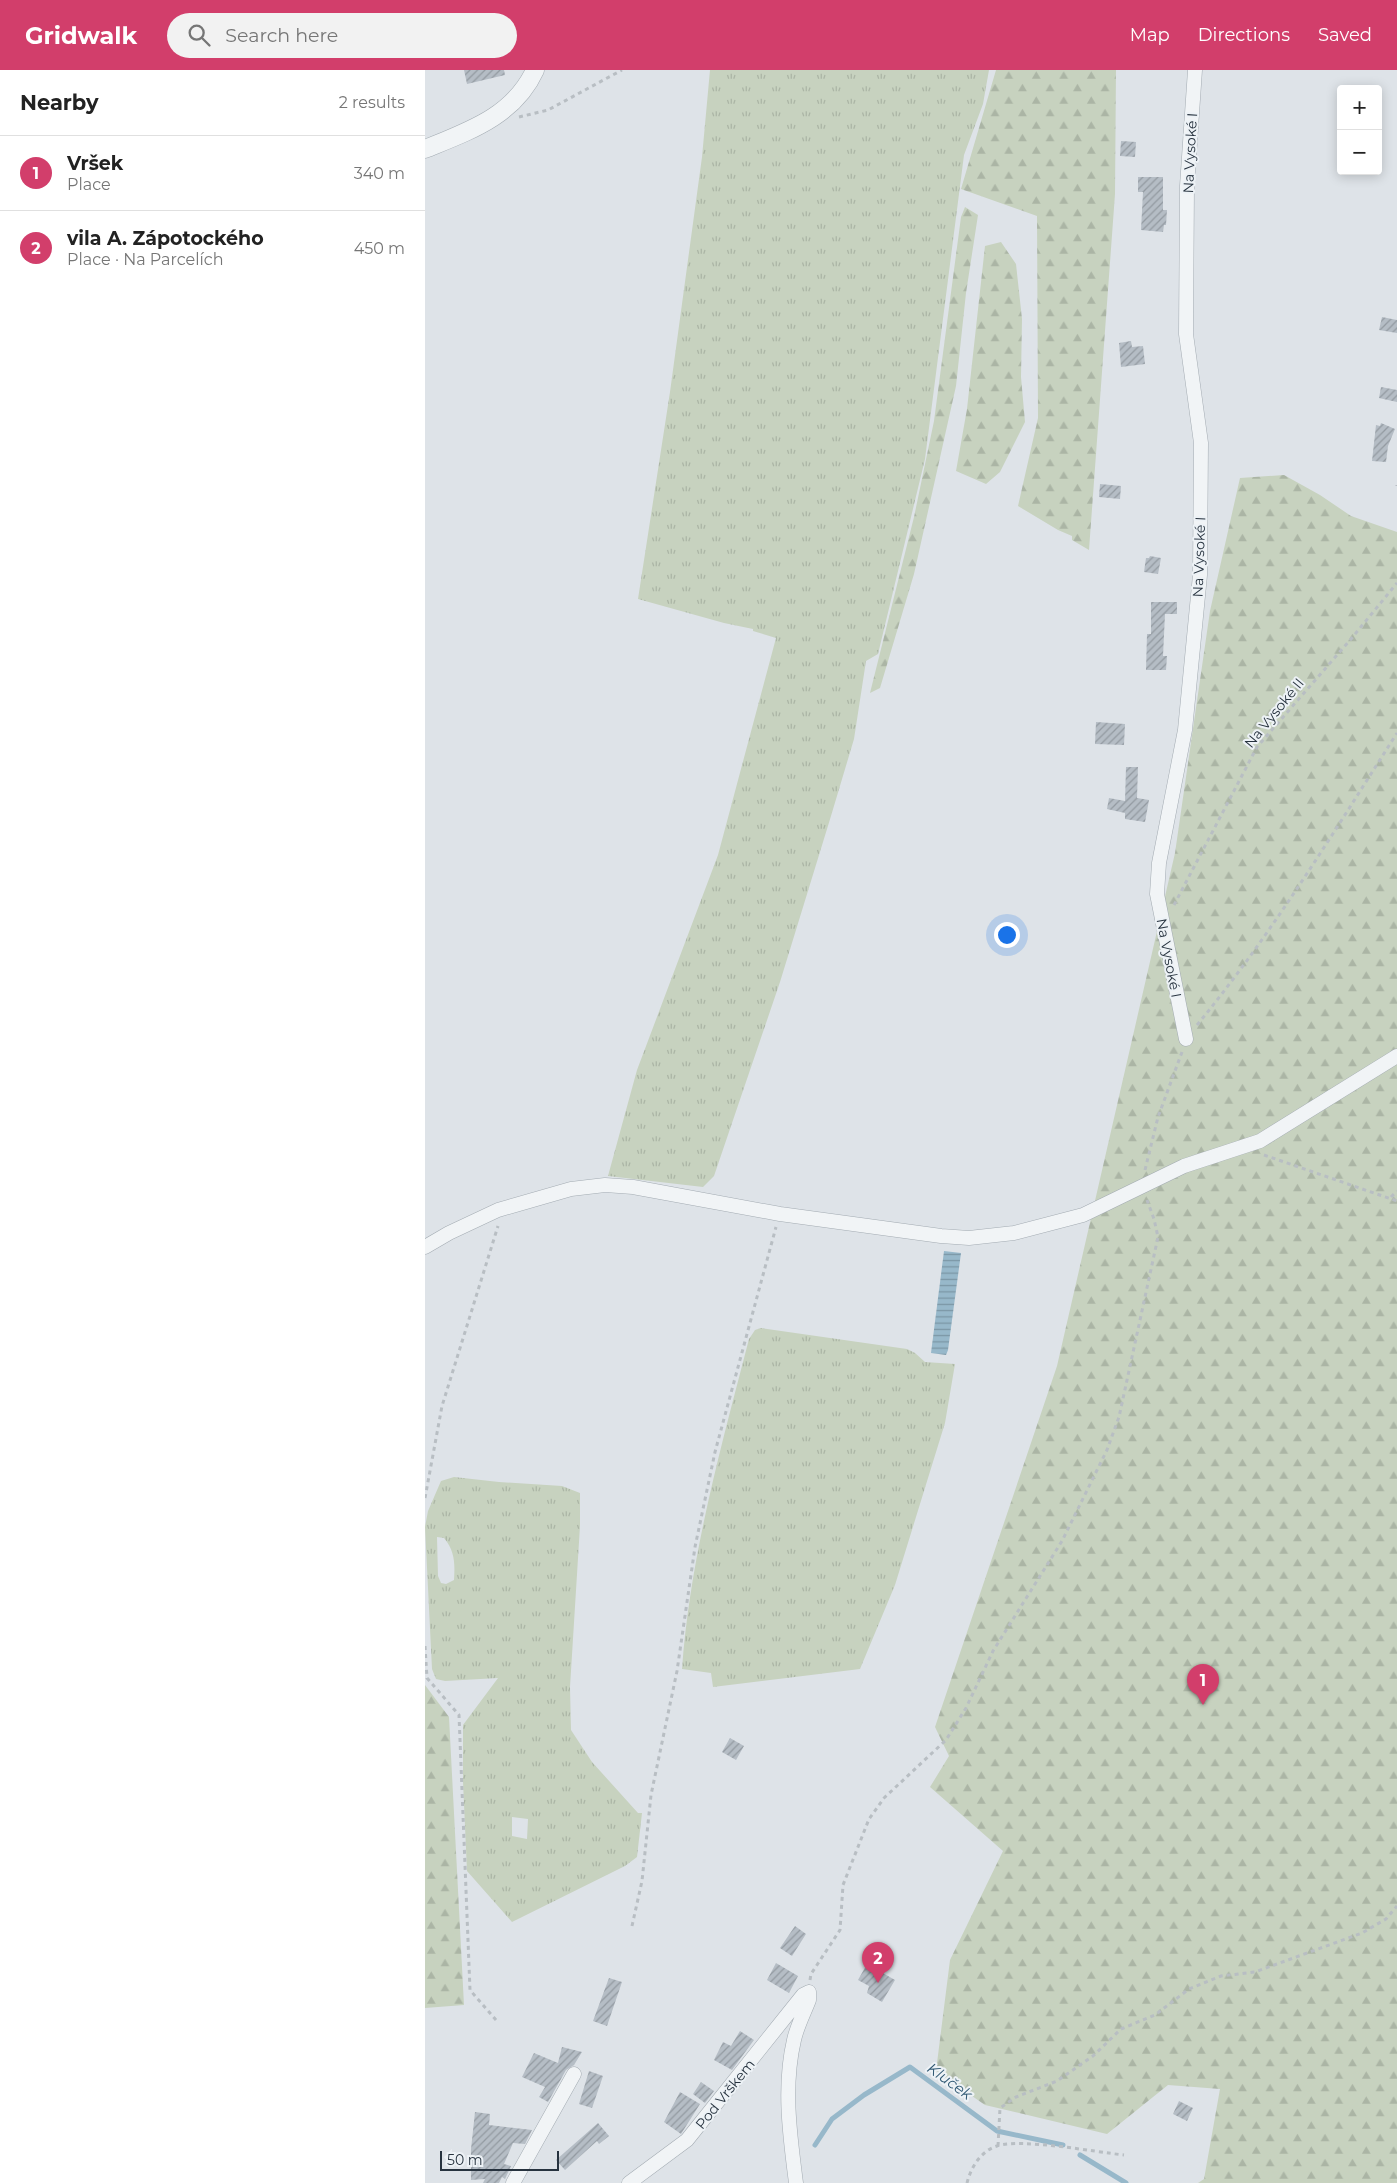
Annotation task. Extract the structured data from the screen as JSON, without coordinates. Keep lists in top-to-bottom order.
{
  "streets": {
    "street": ["Na Vysoké I", "Pod Vrškem"],
    "path": ["Na Vysoké II"]
  },
  "crossings": [
    ["Na Vysoké I", "Na Vysoké II"]
  ],
  "water": ["Kluček"],
  "scale_bar": "50 m",
  "page": {
    "header": "Gridwalk",
    "search": "Search here",
    "nav": ["Map", "Directions", "Saved"],
    "heading": ["Nearby", "2 results"],
    "map_buttons": ["+", "−"],
    "list": [
      {
        "mark": "1",
        "name": "Vršek",
        "note": "Place",
        "value": "340 m"
      },
      {
        "mark": "2",
        "name": "vila A. Zápotockého",
        "note": "Place · Na Parcelích",
        "value": "450 m"
      }
    ],
    "pins": ["1", "2"],
    "scale": "50 m"
  }
}
